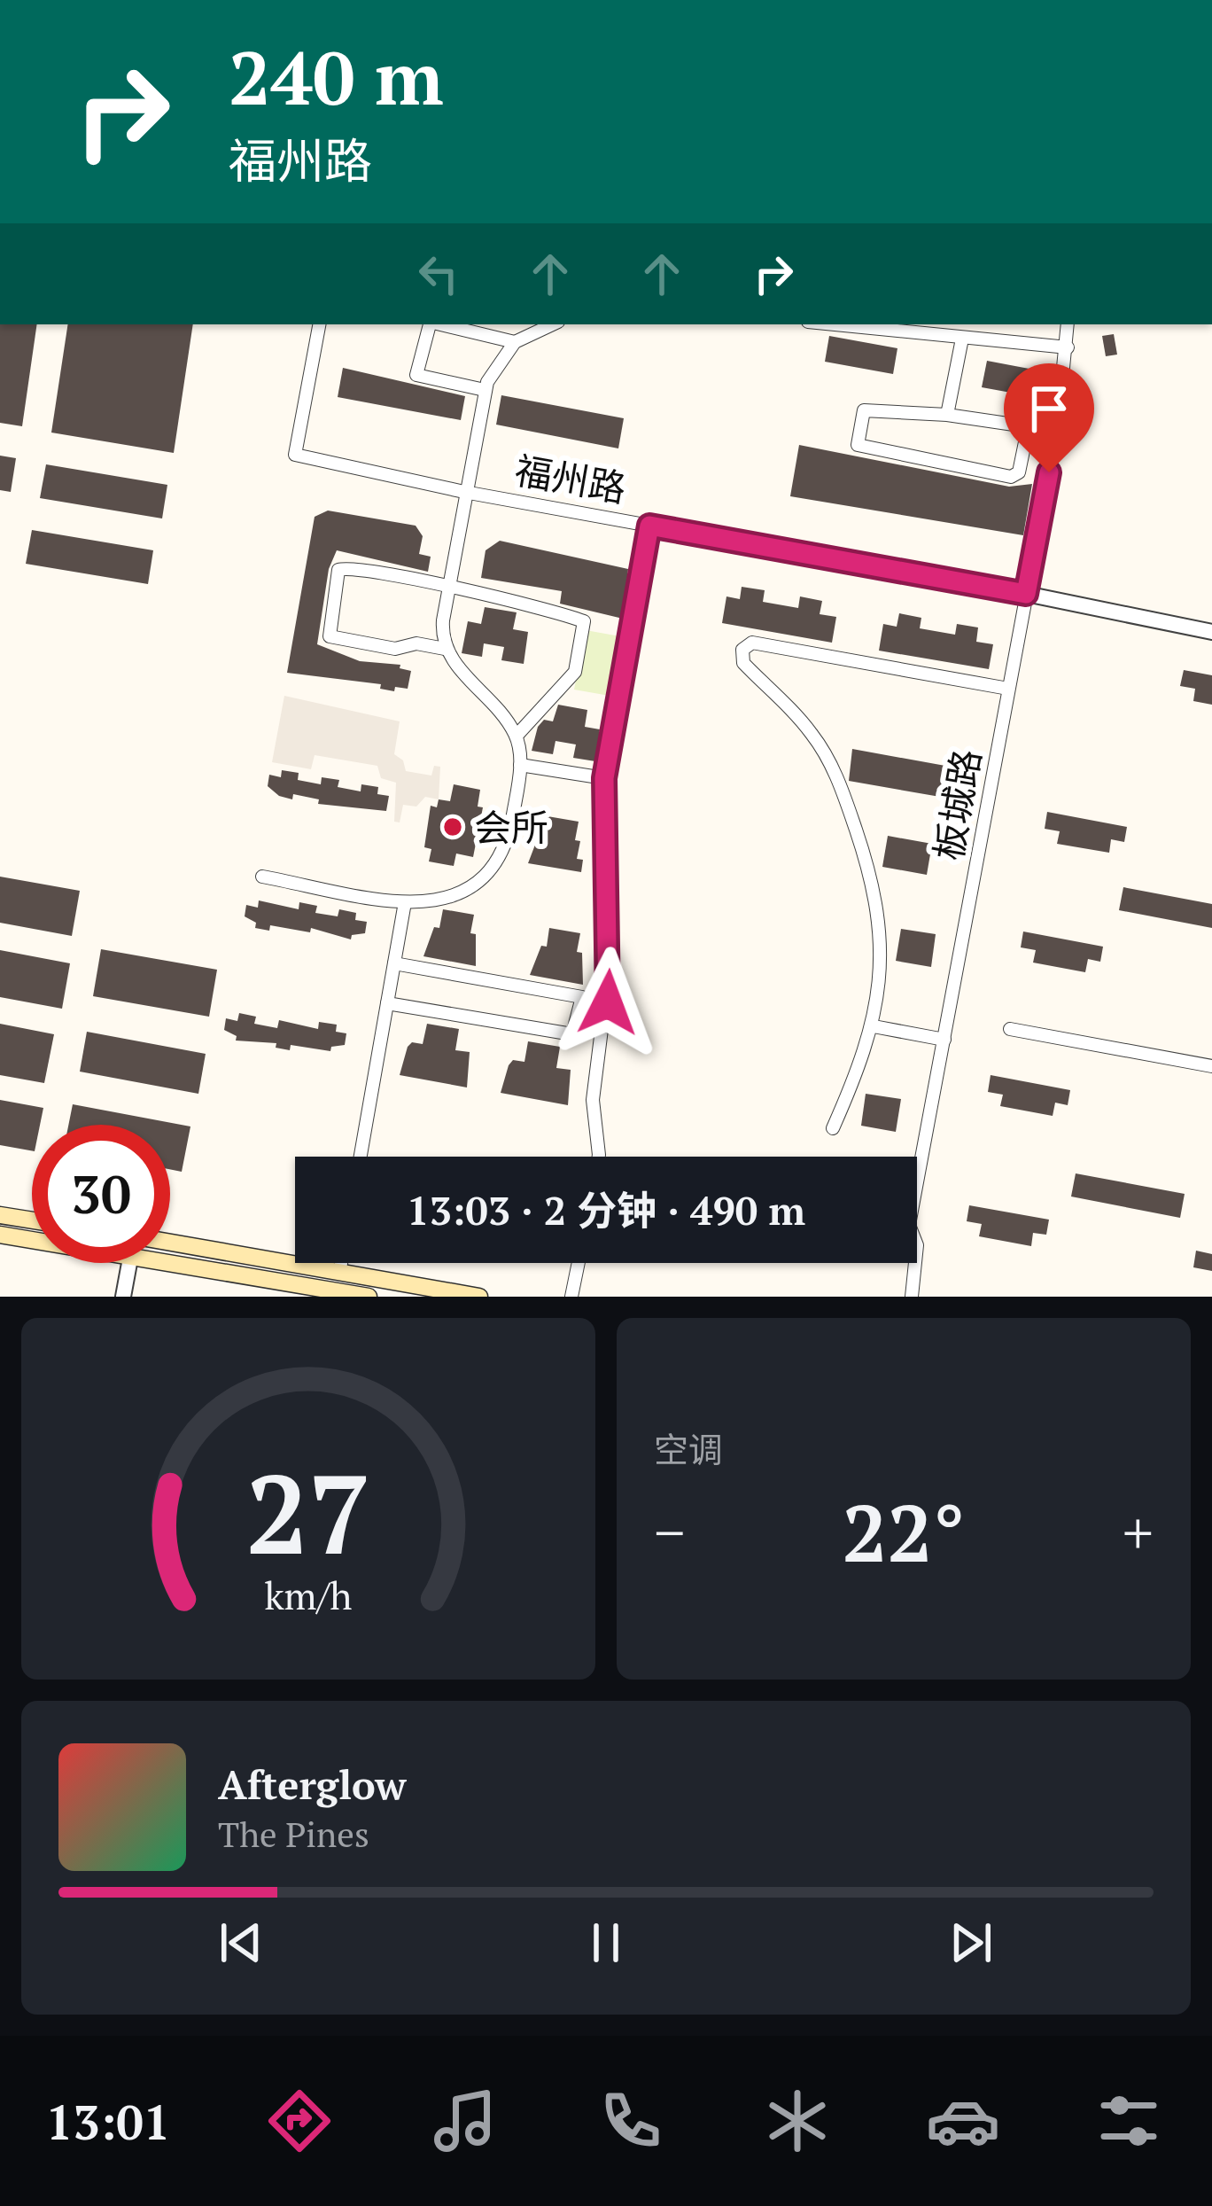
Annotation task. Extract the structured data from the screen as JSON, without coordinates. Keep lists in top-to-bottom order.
{
  "streets": {
    "street": ["福州路", "板城路"]
  },
  "crossings": [
    ["福州路", "板城路"]
  ],
  "places": ["会所"],
  "page": {
    "turn": ["240 m", "福州路"],
    "limit": "30",
    "trip": "13:03 · 2 分钟 · 490 m",
    "tile": "空调",
    "heat": ["−", "22°", "+"],
    "song": ["Afterglow", "The Pines"],
    "tabs": "13:01",
    "gauge": ["27", "km/h"]
  }
}
